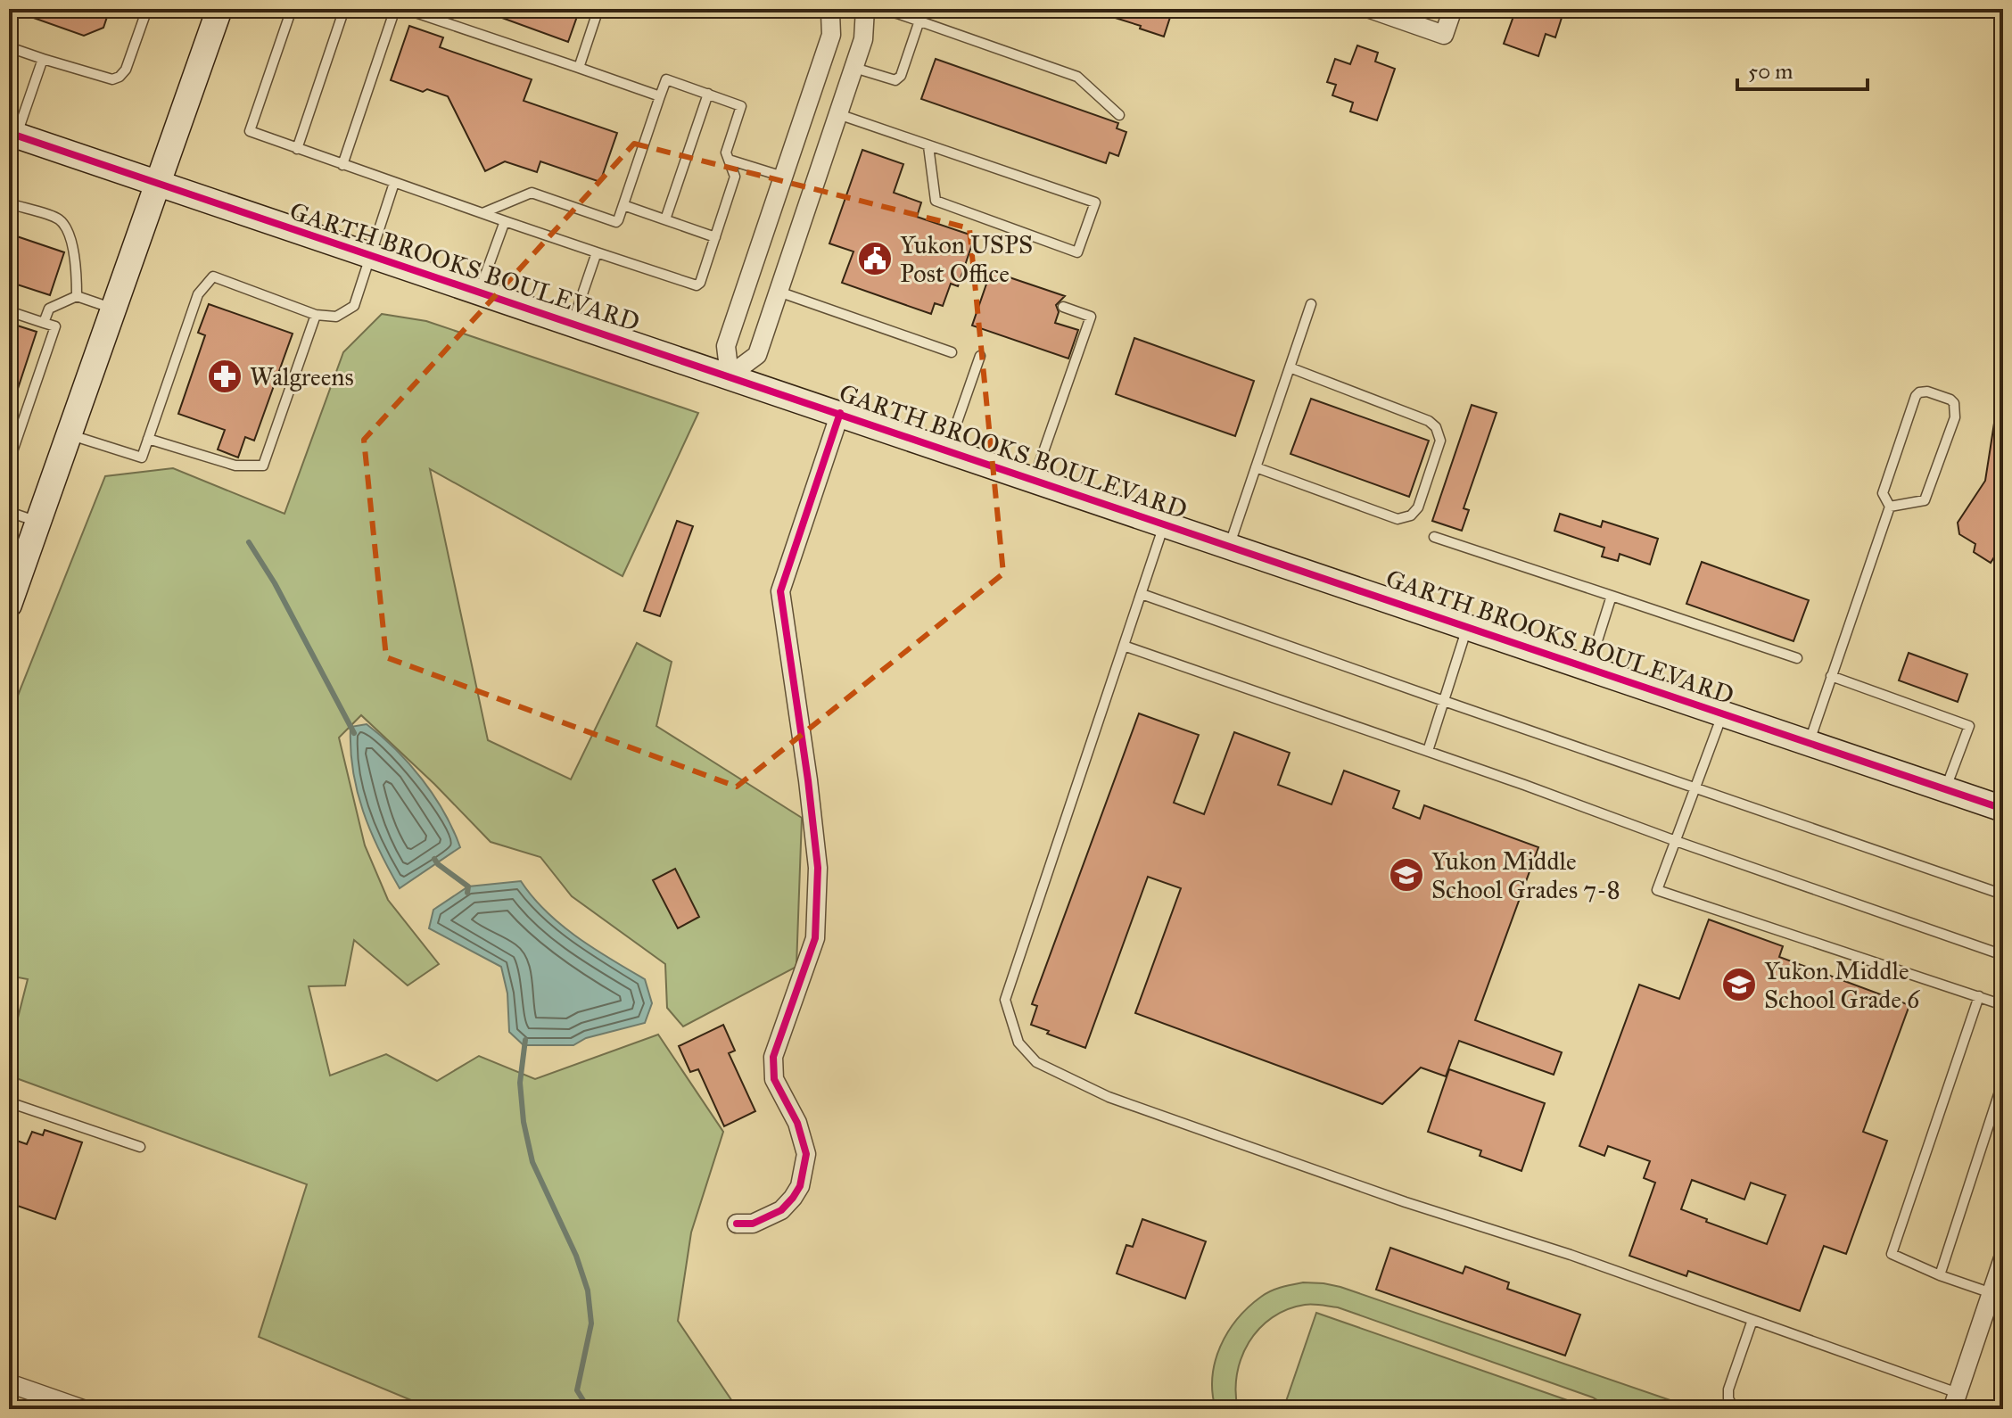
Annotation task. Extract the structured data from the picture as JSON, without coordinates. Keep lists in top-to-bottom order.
{
  "streets": {
    "street": ["GARTH BROOKS BOULEVARD"]
  },
  "places": {
    "public building": ["Yukon USPS Post Office"],
    "pharmacy": ["Walgreens"],
    "school or university": ["Yukon Middle School Grades 7-8", "Yukon Middle School Grade 6"]
  },
  "scale_bar": "50 m"
}
